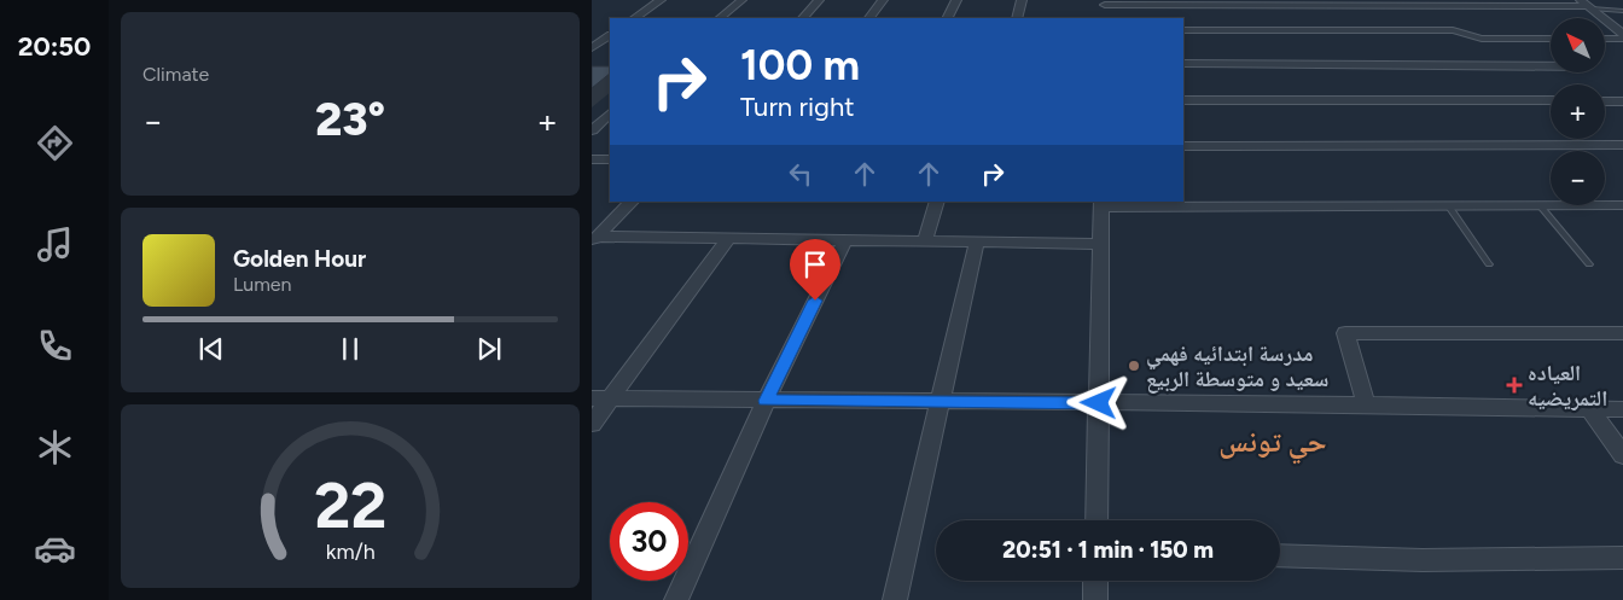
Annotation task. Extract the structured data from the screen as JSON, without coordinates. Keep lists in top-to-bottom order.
{
  "districts": ["حي تونس"],
  "places": {
    "other": ["مدرسة ابتدائيه فهمي سعيد و متوسطة الربيع"],
    "health": ["العياده التمريضيه"]
  },
  "north": "top left",
  "page": {
    "tabs": "20:50",
    "tile": "Climate",
    "map_buttons": ["+", "−"],
    "turn": ["100 m", "Turn right"],
    "heat": ["−", "23°", "+"],
    "song": ["Golden Hour", "Lumen"],
    "limit": "30",
    "trip": "20:51 · 1 min · 150 m",
    "gauge": ["22", "km/h"]
  }
}
